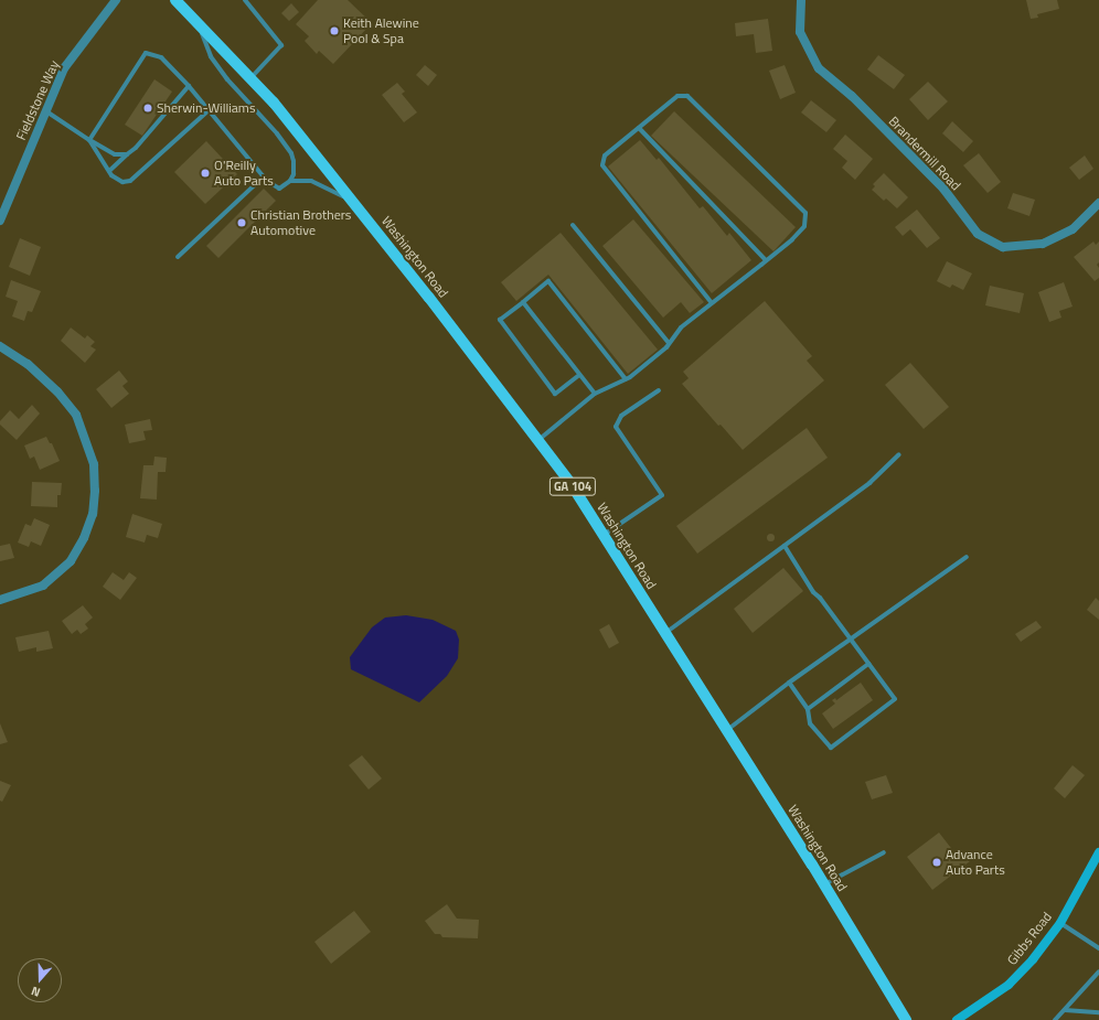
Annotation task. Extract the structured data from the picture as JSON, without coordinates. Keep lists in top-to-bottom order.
{
  "streets": {
    "main road": ["Washington Road", "GA 104"],
    "street": ["Fieldstone Way", "Brandermill Road", "Gibbs Road"]
  },
  "places": [
    "Keith Alewine Pool & Spa",
    "Sherwin-Williams",
    "O'Reilly Auto Parts",
    "Christian Brothers Automotive",
    "Advance Auto Parts"
  ],
  "north": "bottom"
}
